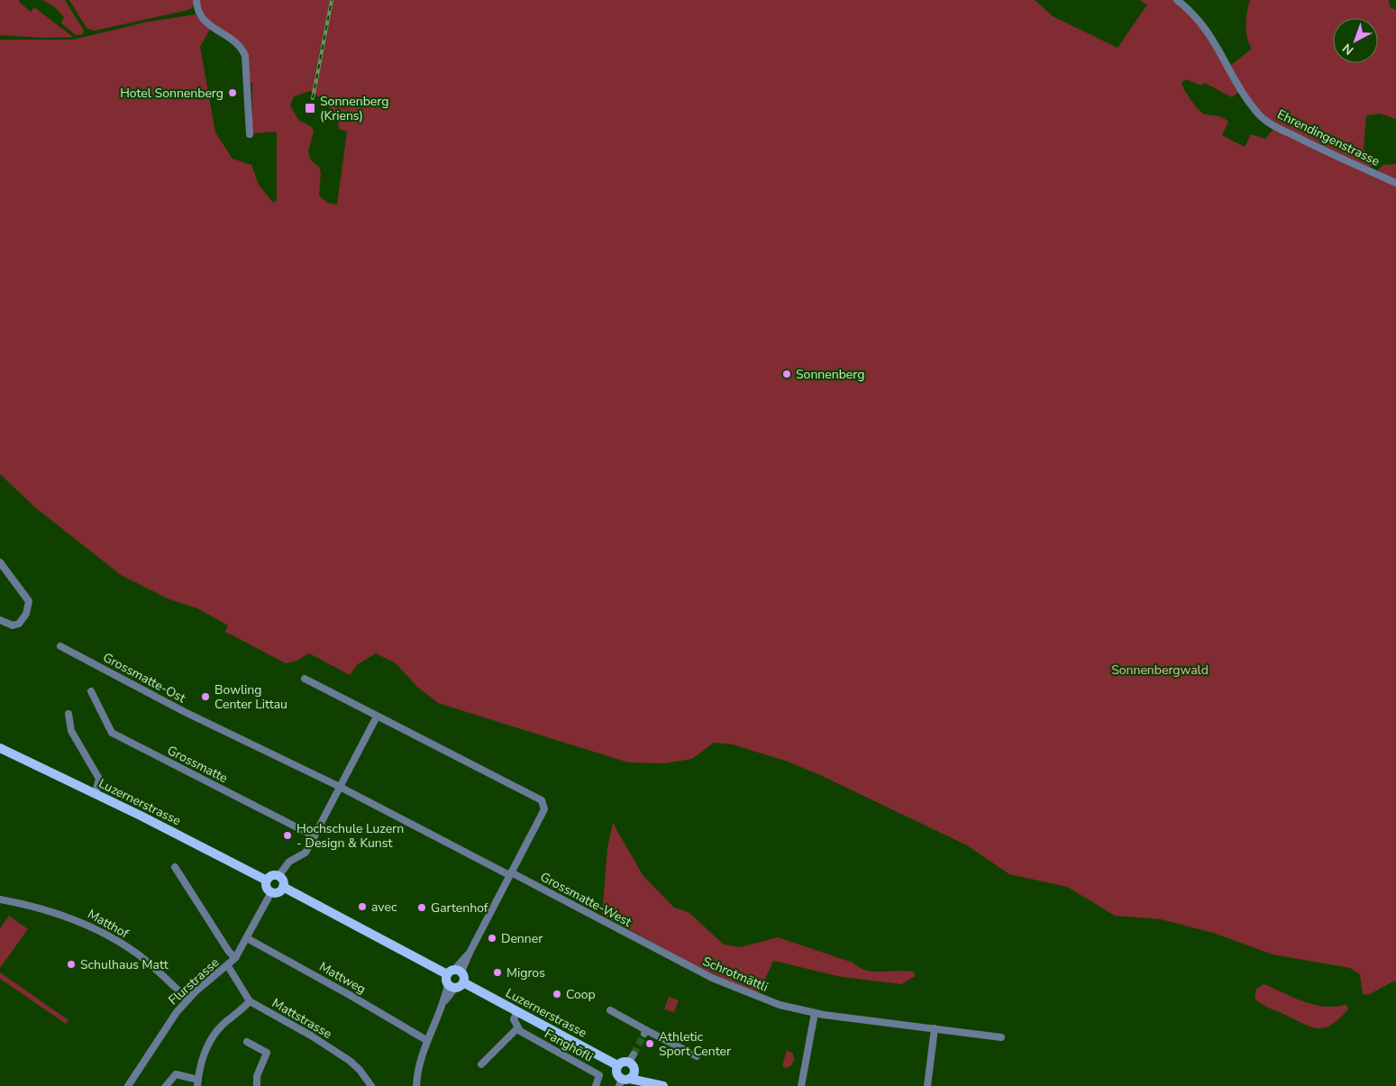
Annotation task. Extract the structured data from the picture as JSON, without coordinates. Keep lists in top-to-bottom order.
{
  "streets": {
    "main road": ["Luzernerstrasse"],
    "street": [
      "Ehrendingenstrasse",
      "Grossmatte-Ost",
      "Grossmatte",
      "Grossmatte-West",
      "Matthof",
      "Schrotmättli",
      "Mattweg",
      "Flurstrasse",
      "Mattstrasse",
      "Fanghöfli"
    ]
  },
  "crossings": [
    ["Luzernerstrasse", "Flurstrasse"],
    ["Grossmatte-West", "Schrotmättli"],
    ["Matthof", "Flurstrasse"],
    ["Mattweg", "Flurstrasse"],
    ["Flurstrasse", "Mattstrasse"]
  ],
  "parks": ["Sonnenbergwald"],
  "places": {
    "other": [
      "Hotel Sonnenberg",
      "Sonnenberg",
      "Bowling Center Littau",
      "Hochschule Luzern - Design & Kunst",
      "avec",
      "Gartenhof",
      "Denner",
      "Schulhaus Matt",
      "Migros",
      "Coop",
      "Athletic Sport Center"
    ],
    "transit": ["Sonnenberg (Kriens)"]
  },
  "north": "bottom left"
}
